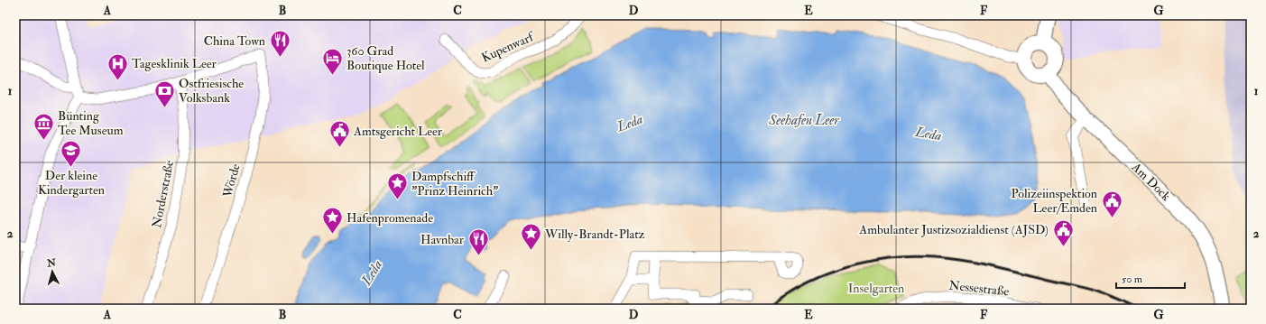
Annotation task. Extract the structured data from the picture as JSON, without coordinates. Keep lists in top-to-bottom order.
{
  "streets": {
    "main road": ["Am Dock"],
    "street": [
      "Kupenwarf",
      "Wörde",
      "Norderstraße",
      "Nessestraße"
    ]
  },
  "crossings": [
    ["Wörde", "Norderstraße"]
  ],
  "water": ["Seehafen Leer", "Leda"],
  "parks": ["Inselgarten"],
  "places": {
    "restaurant": ["China Town", "Havnbar"],
    "hotel": ["360 Grad Boutique Hotel"],
    "hospital": ["Tagesklinik Leer"],
    "bank": ["Ostfriesische Volksbank"],
    "museum": ["Bünting Tee Museum"],
    "public building": ["Amtsgericht Leer", "Polizeiinspektion Leer/Emden", "Ambulanter Justizsozialdienst (AJSD)"],
    "school or university": ["Der kleine Kindergarten"],
    "place": ["Dampfschiff \"Prinz Heinrich\"", "Hafenpromenade", "Willy-Brandt-Platz"]
  },
  "scale_bar": "50 m",
  "north": "top",
  "grid": {
    "columns": [
      "A",
      "B",
      "C",
      "D",
      "E",
      "F",
      "G"
    ],
    "rows": ["1", "2"]
  }
}
